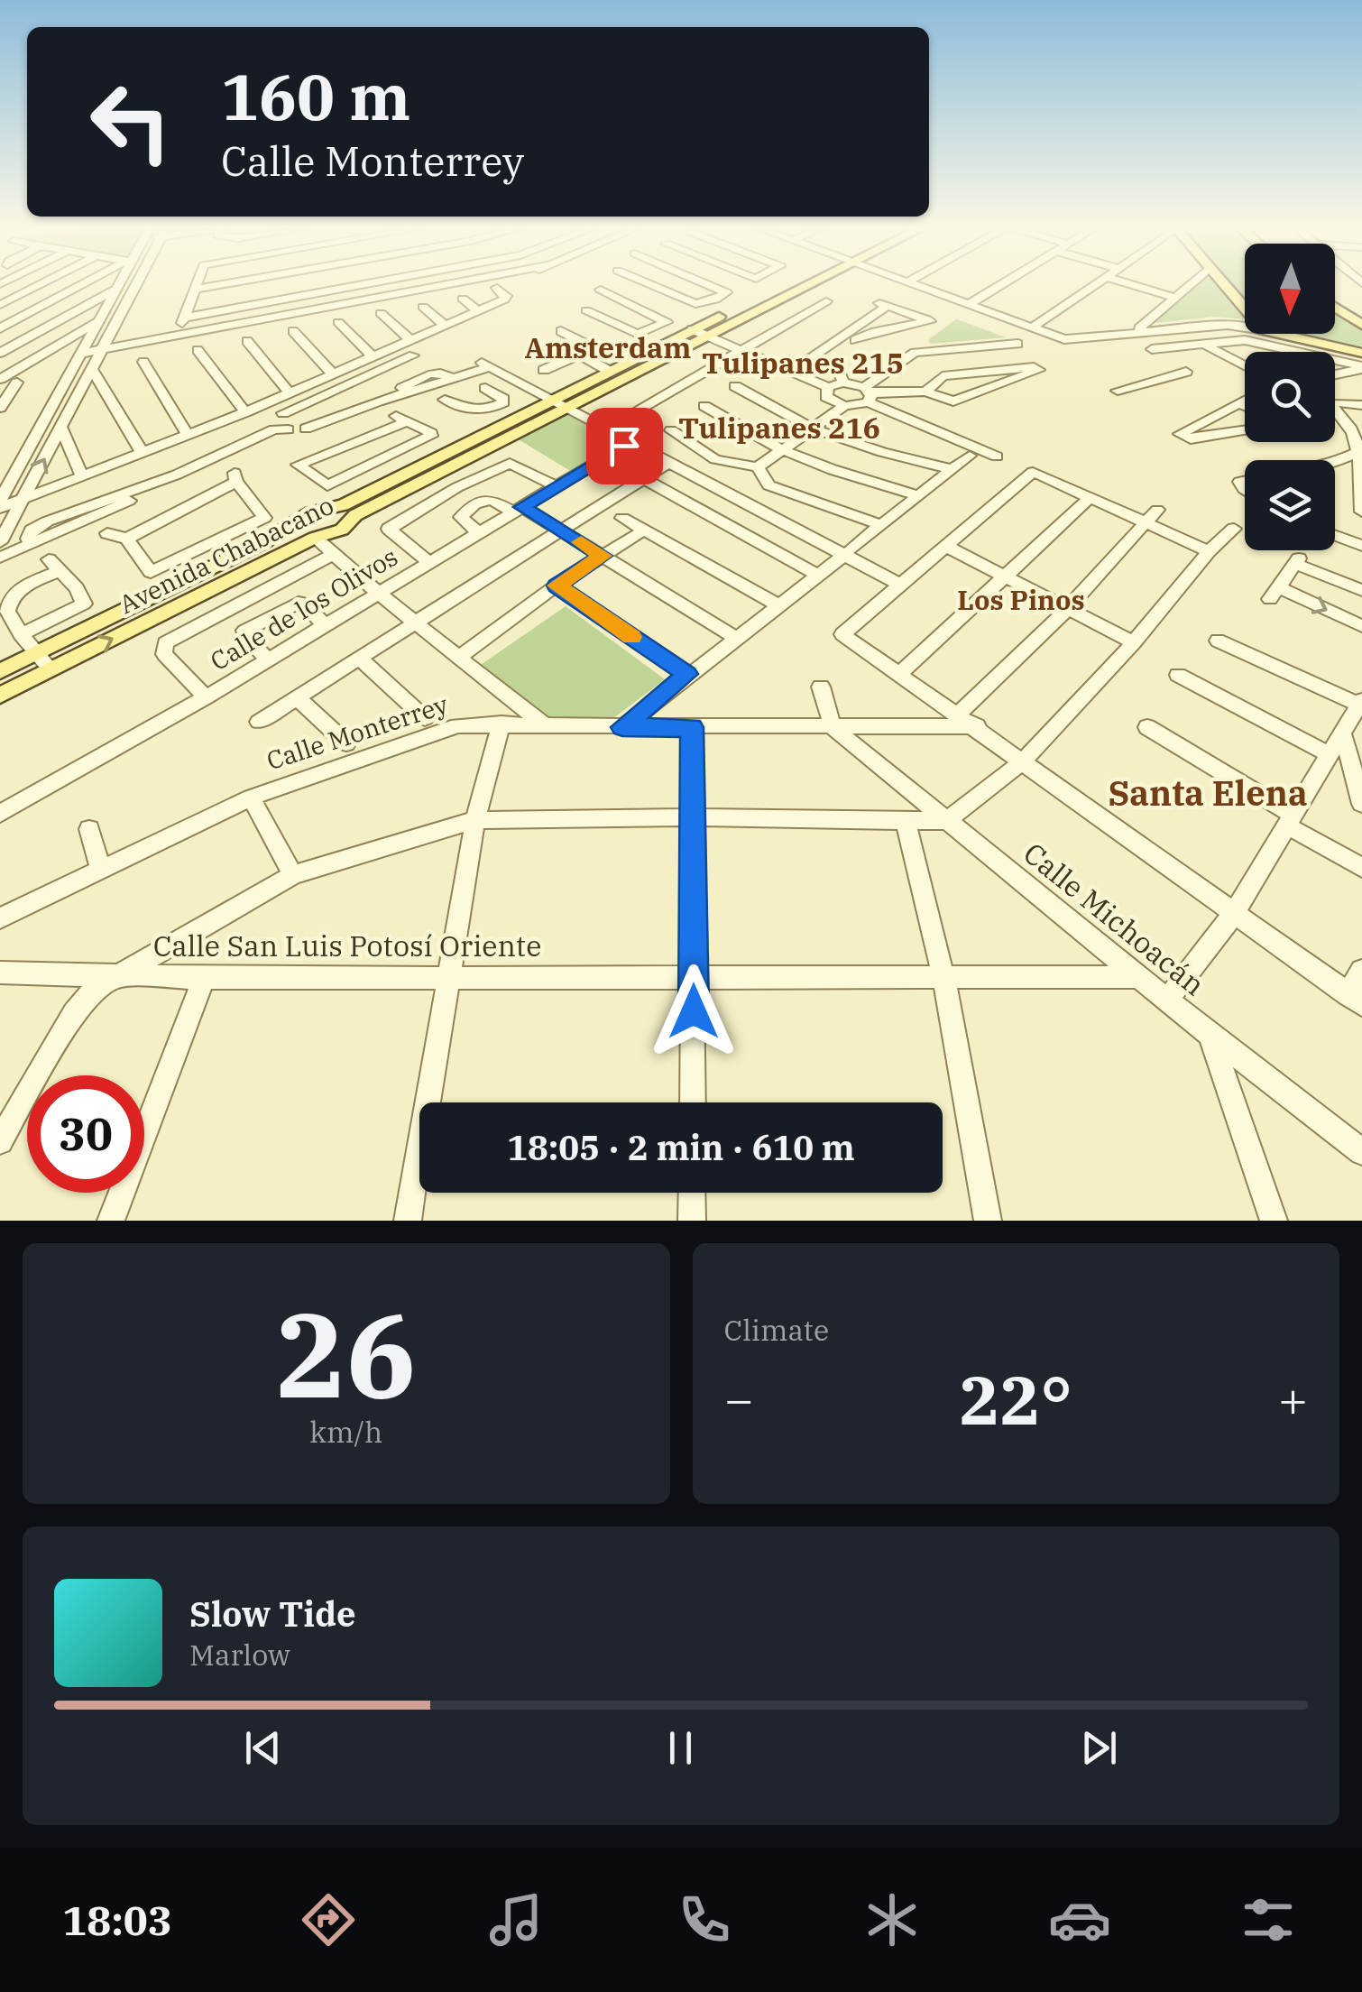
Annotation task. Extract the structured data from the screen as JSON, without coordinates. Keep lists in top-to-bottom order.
{
  "streets": {
    "main road": ["Avenida Chabacano"],
    "street": [
      "Calle de los Olivos",
      "Calle Monterrey",
      "Calle Michoacán",
      "Calle San Luis Potosí Oriente"
    ]
  },
  "crossings": [
    ["Calle Monterrey", "Calle Michoacán"],
    ["Calle Michoacán", "Calle San Luis Potosí Oriente"]
  ],
  "districts": [
    "Amsterdam",
    "Tulipanes 215",
    "Tulipanes 216",
    "Los Pinos",
    "Santa Elena"
  ],
  "north": "bottom",
  "page": {
    "turn": ["160 m", "Calle Monterrey"],
    "limit": "30",
    "trip": "18:05 · 2 min · 610 m",
    "tile": [
      ["26", "km/h"],
      "Climate"
    ],
    "heat": ["−", "22°", "+"],
    "song": ["Slow Tide", "Marlow"],
    "tabs": "18:03"
  }
}
